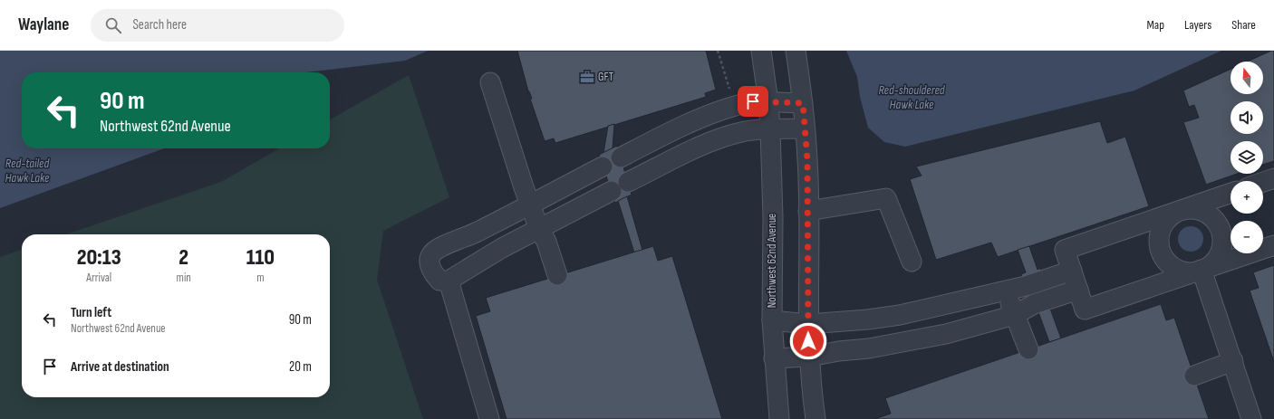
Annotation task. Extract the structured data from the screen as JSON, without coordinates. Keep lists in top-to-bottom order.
{
  "streets": {
    "street": ["Northwest 62nd Avenue"]
  },
  "water": ["Red-shouldered Hawk Lake", "Red-tailed Hawk Lake"],
  "places": {
    "office": ["GFT"]
  },
  "north": "top",
  "page": {
    "header": "Waylane",
    "search": "Search here",
    "nav": ["Map", "Layers", "Share"],
    "map_buttons": ["+", "−"],
    "turn": ["90 m", "Northwest 62nd Avenue"],
    "eta": [
      "20:13",
      "Arrival",
      "2",
      "min",
      "110",
      "m"
    ],
    "list": [
      {
        "name": "Turn left",
        "note": "Northwest 62nd Avenue",
        "value": "90 m"
      },
      {
        "name": "Arrive at destination",
        "value": "20 m"
      }
    ]
  }
}
